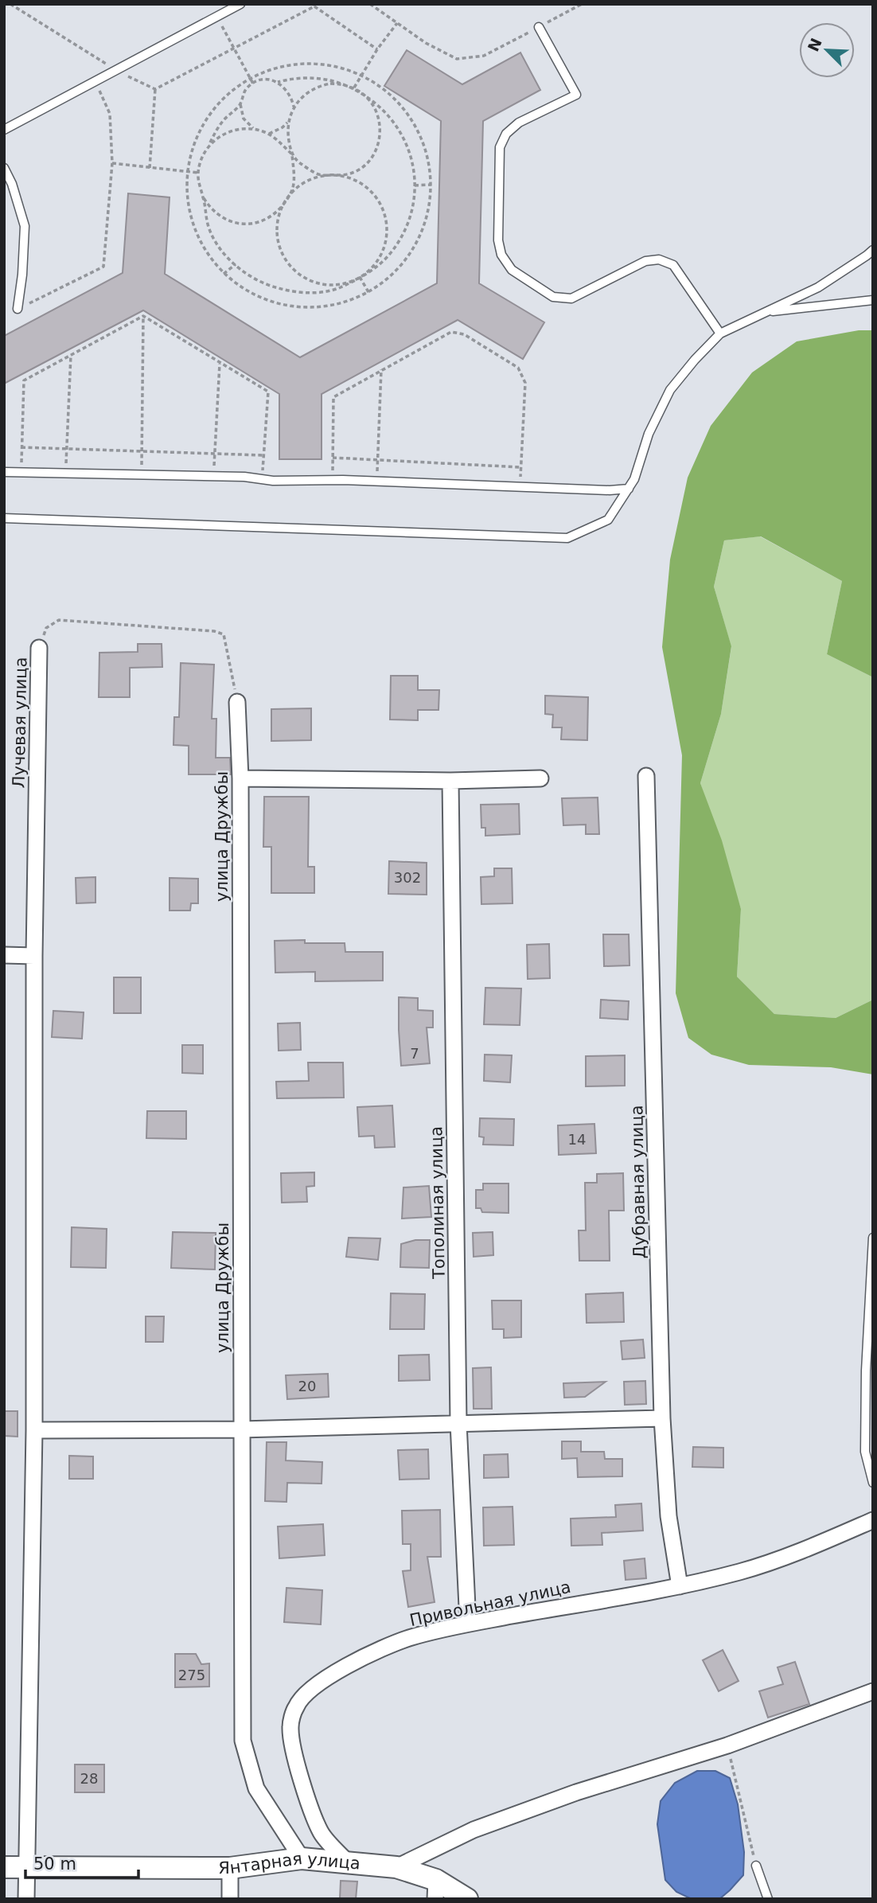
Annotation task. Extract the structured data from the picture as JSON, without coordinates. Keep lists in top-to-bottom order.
{
  "streets": {
    "street": [
      "Лучевая улица",
      "улица Дружбы",
      "Дубравная улица",
      "Тополиная улица",
      "Привольная улица",
      "Янтарная улица"
    ]
  },
  "crossings": [
    ["Лучевая улица", "Янтарная улица"],
    ["улица Дружбы", "Янтарная улица"],
    ["Дубравная улица", "Привольная улица"],
    ["Тополиная улица", "Привольная улица"],
    ["Привольная улица", "Янтарная улица"]
  ],
  "house_numbers": [
    "302",
    "7",
    "14",
    "20",
    "275",
    "28"
  ],
  "scale_bar": "50 m",
  "north": "top left"
}
